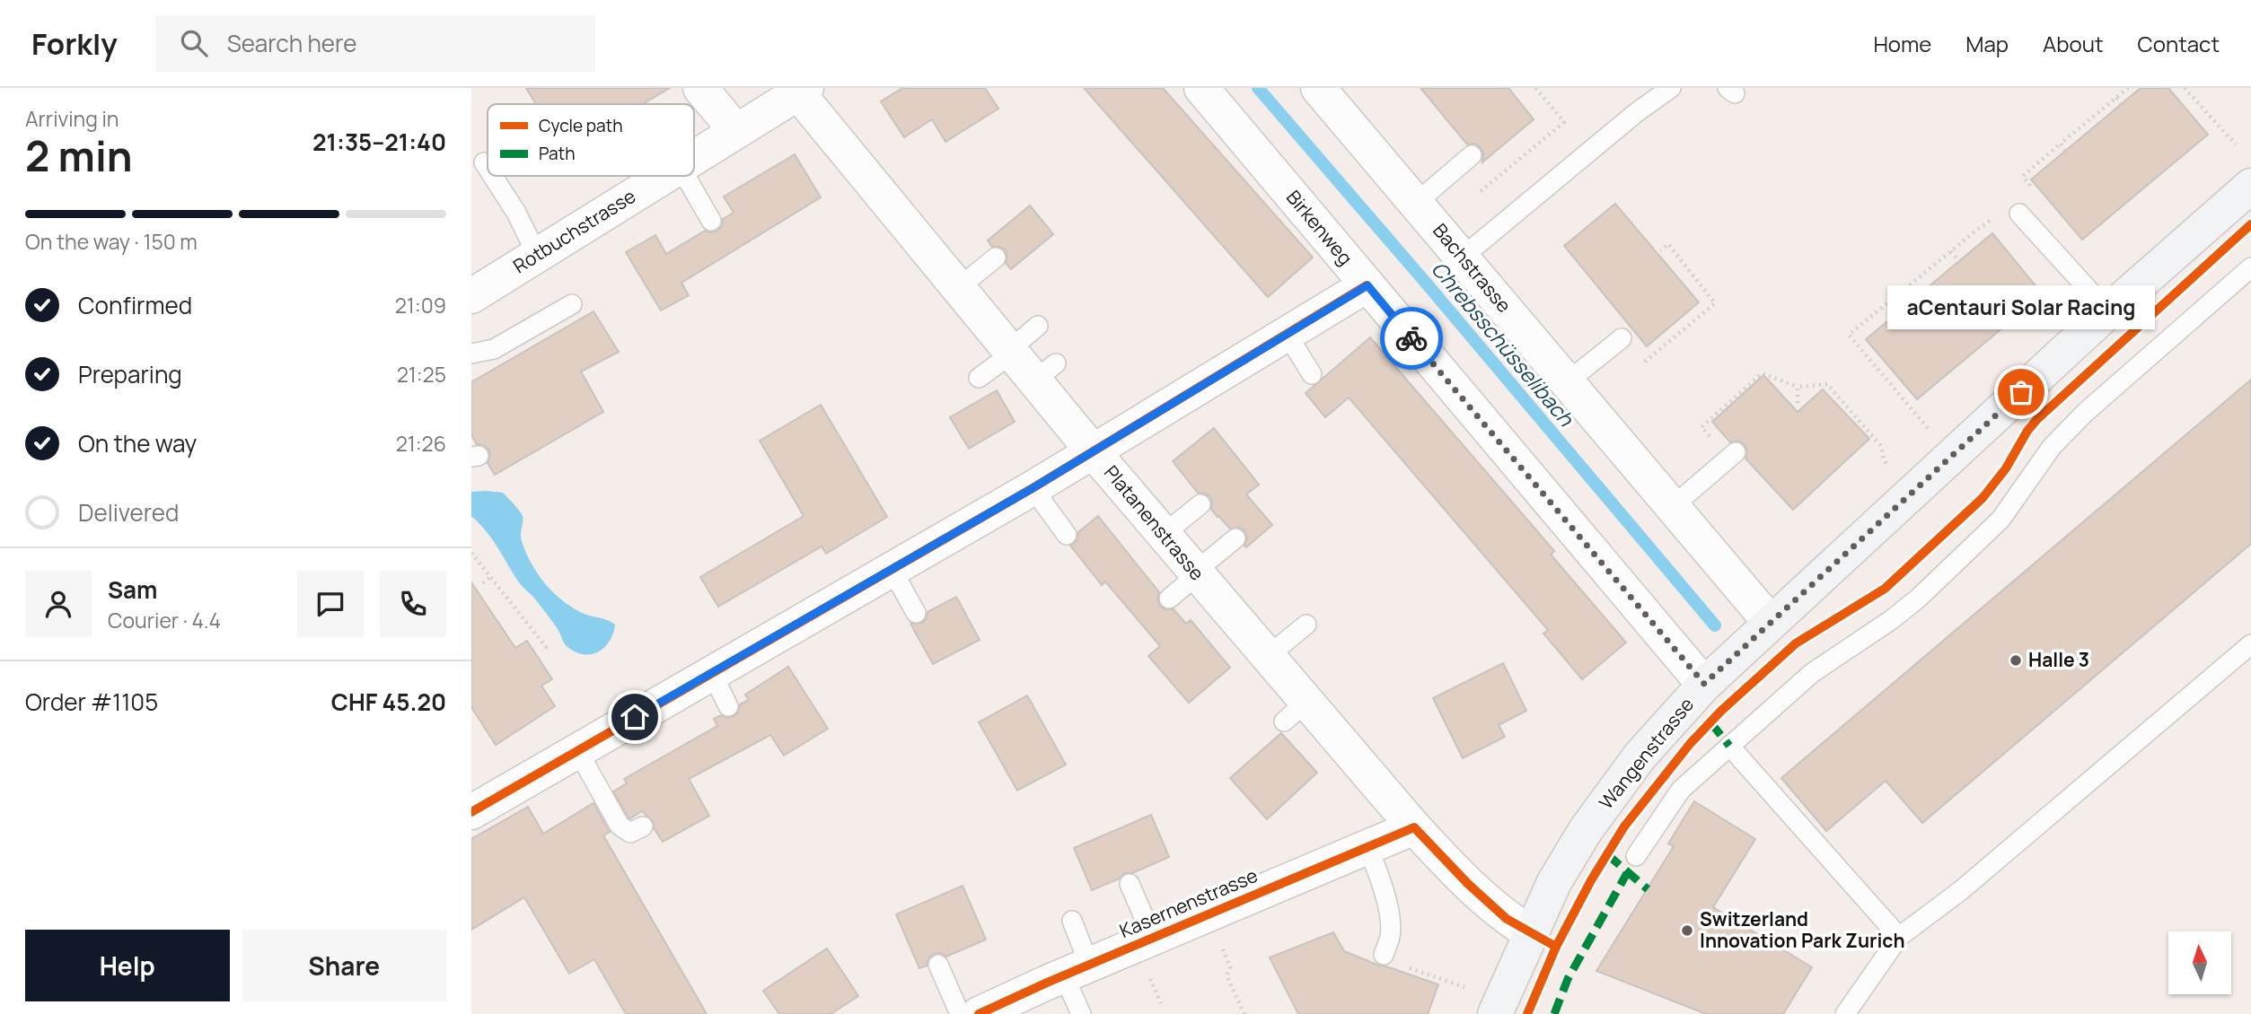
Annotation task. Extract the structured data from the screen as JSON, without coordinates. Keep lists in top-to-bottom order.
{
  "streets": {
    "main road": ["Wangenstrasse"],
    "street": [
      "Birkenweg",
      "Rotbuchstrasse",
      "Bachstrasse",
      "Platanenstrasse",
      "Kasernenstrasse"
    ]
  },
  "crossings": [
    ["Birkenweg", "Wangenstrasse"],
    ["Rotbuchstrasse", "Platanenstrasse"],
    ["Bachstrasse", "Wangenstrasse"],
    ["Platanenstrasse", "Wangenstrasse"],
    ["Platanenstrasse", "Kasernenstrasse"]
  ],
  "water": ["Chrebsschüsselibach"],
  "places": ["aCentauri Solar Racing", "Halle 3", "Switzerland Innovation Park Zurich"],
  "legend": ["Cycle path", "Path"],
  "north": "top",
  "page": {
    "header": "Forkly",
    "search": "Search here",
    "nav": [
      "Home",
      "Map",
      "About",
      "Contact"
    ],
    "heading": ["2 min", "Arriving in", "21:35–21:40"],
    "panel": [
      "Sam",
      "Courier · 4.4",
      "Order #1105",
      "CHF 45.20"
    ],
    "bar": "On the way · 150 m",
    "list": [
      ["Confirmed", "21:09"],
      ["Preparing", "21:25"],
      ["On the way", "21:26"],
      "Delivered"
    ],
    "bubble": "aCentauri Solar Racing",
    "buttons": ["Help", "Share"]
  }
}
